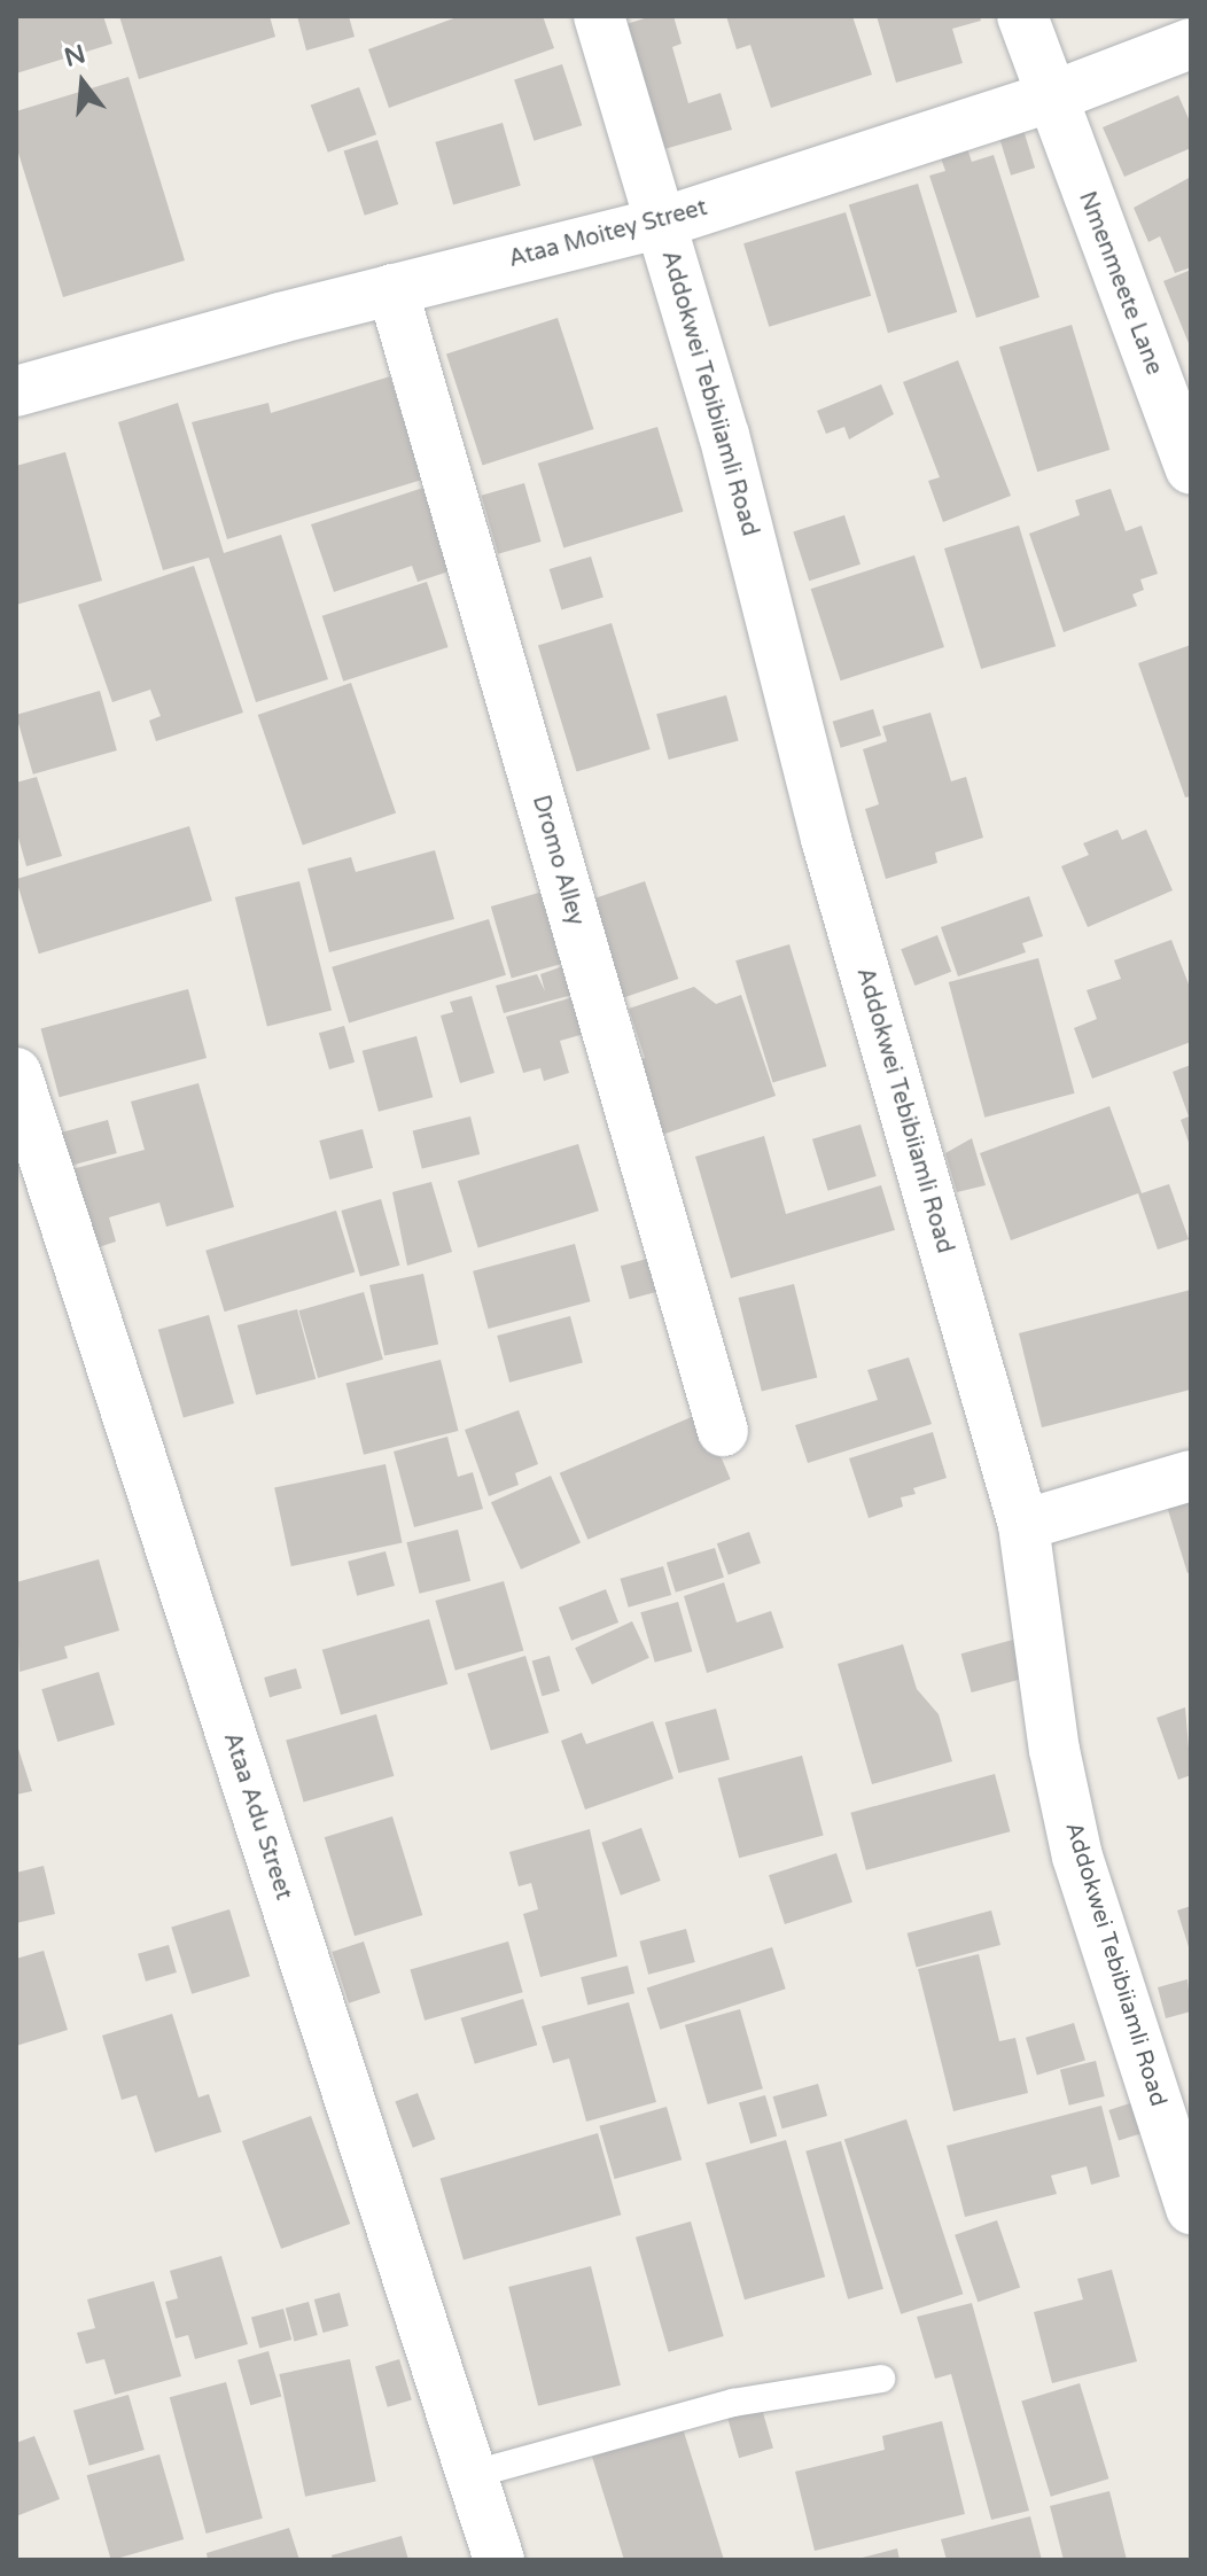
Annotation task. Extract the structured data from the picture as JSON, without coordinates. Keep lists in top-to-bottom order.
{
  "streets": {
    "street": [
      "Ataa Moitey Street",
      "Nmenmeete Lane",
      "Addokwei Tebibiiamli Road",
      "Dromo Alley",
      "Ataa Adu Street"
    ]
  },
  "crossings": [
    ["Ataa Moitey Street", "Nmenmeete Lane"],
    ["Ataa Moitey Street", "Addokwei Tebibiiamli Road"],
    ["Ataa Moitey Street", "Dromo Alley"]
  ],
  "north": "top"
}
